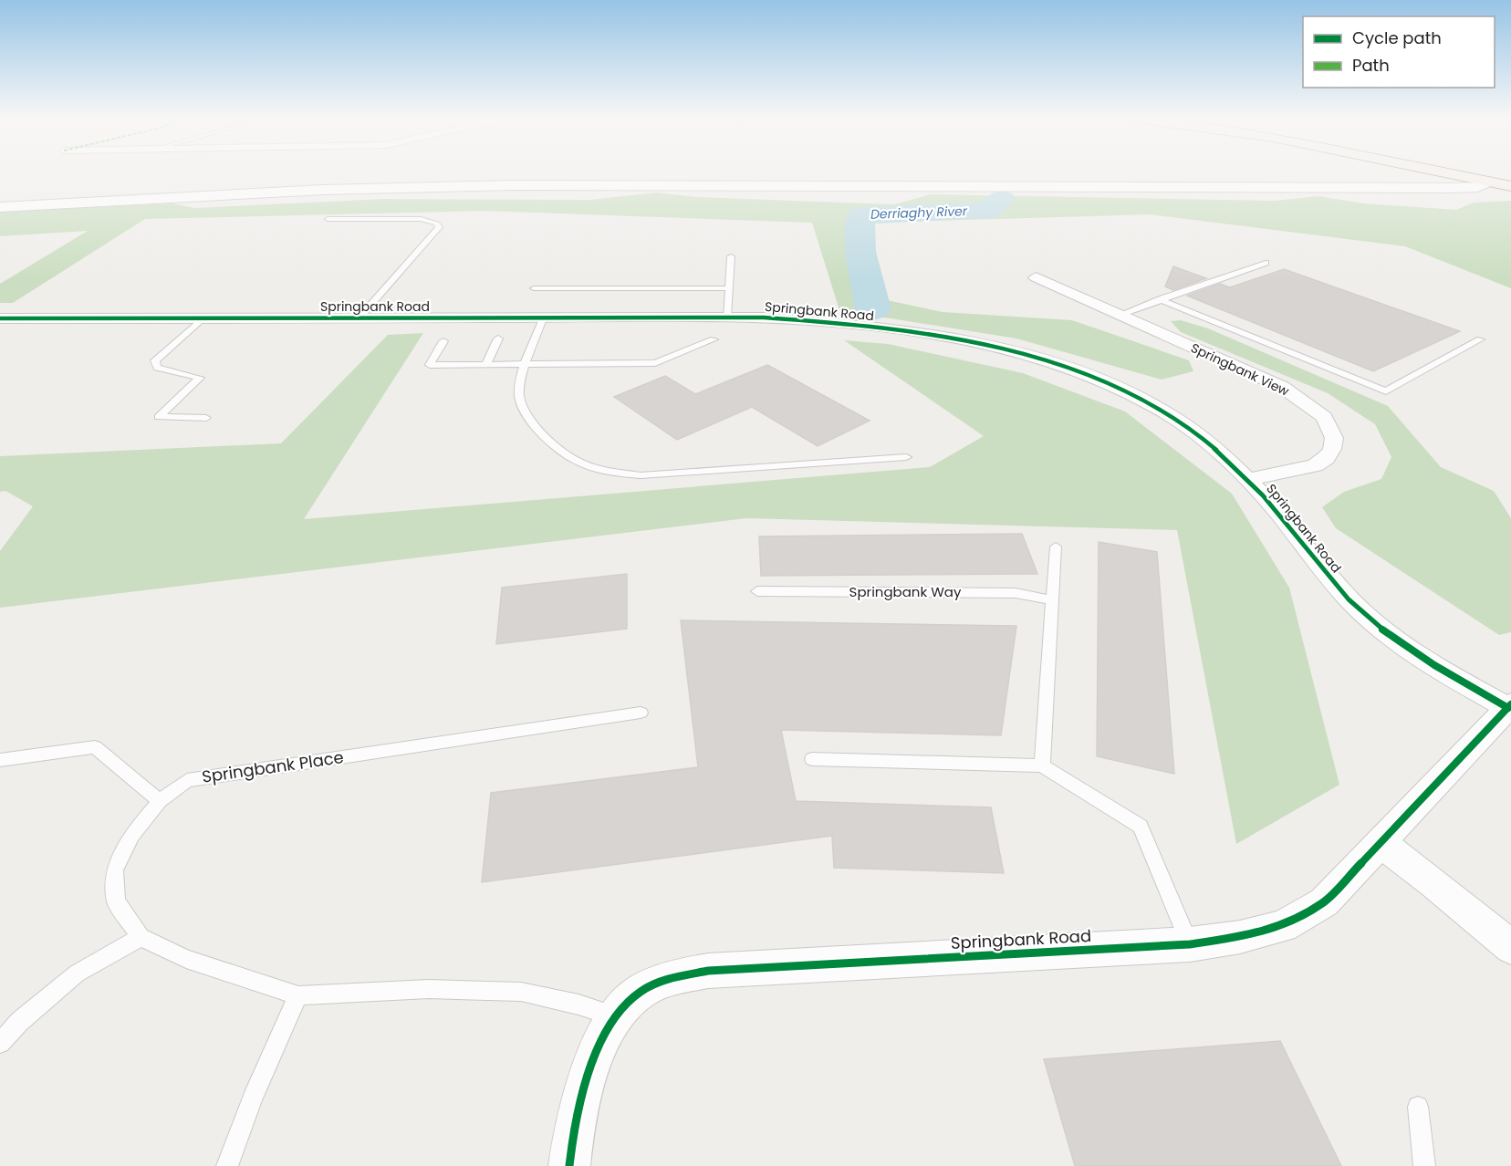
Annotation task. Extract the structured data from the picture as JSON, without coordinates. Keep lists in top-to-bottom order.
{
  "streets": {
    "street": ["Springbank Road", "Springbank View"],
    "lane": ["Springbank Way", "Springbank Place"]
  },
  "crossings": [
    ["Springbank Road", "Springbank View"],
    ["Springbank Road", "Springbank Place"]
  ],
  "water": ["Derriaghy River"],
  "legend": ["Cycle path", "Path"]
}
